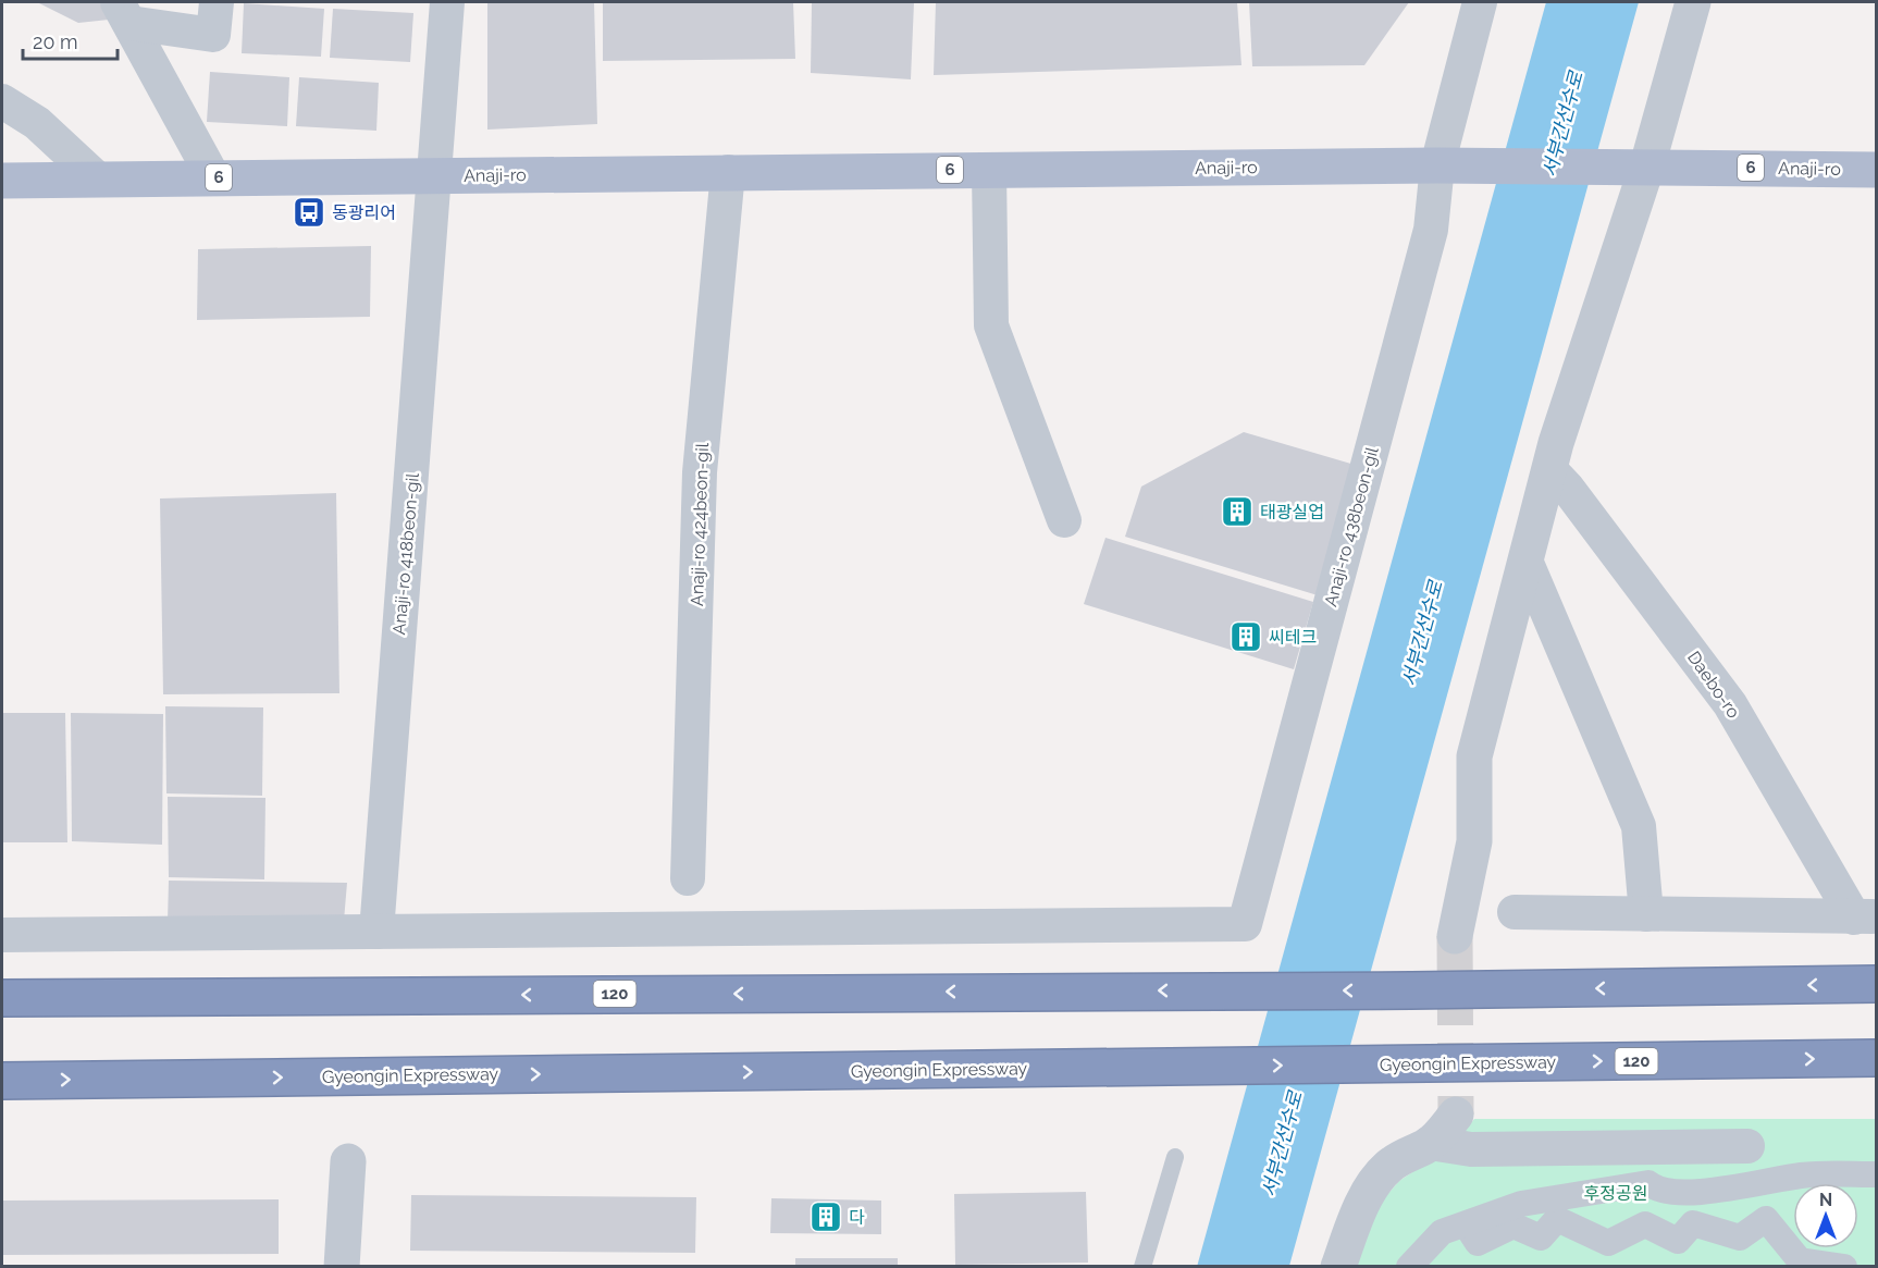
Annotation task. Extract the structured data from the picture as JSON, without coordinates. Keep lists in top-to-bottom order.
{
  "streets": {
    "highway": ["120", "Gyeongin Expressway"],
    "main road": ["Anaji-ro", "6"],
    "street": [
      "Anaji-ro 424beon-gil",
      "Anaji-ro 438beon-gil",
      "Anaji-ro 418beon-gil",
      "Daebo-ro"
    ]
  },
  "crossings": [
    ["Anaji-ro", "6"],
    ["Anaji-ro", "Anaji-ro 424beon-gil"],
    ["Anaji-ro", "Anaji-ro 438beon-gil"],
    ["Anaji-ro", "Anaji-ro 418beon-gil"],
    ["6", "Anaji-ro 438beon-gil"],
    ["Anaji-ro 438beon-gil", "Anaji-ro 418beon-gil"]
  ],
  "water": ["서부간선수로"],
  "parks": ["후정공원"],
  "places": {
    "bus stop": ["동광리어"],
    "building": ["태광실업", "씨테크", "다"]
  },
  "scale_bar": "20 m",
  "north": "top"
}
